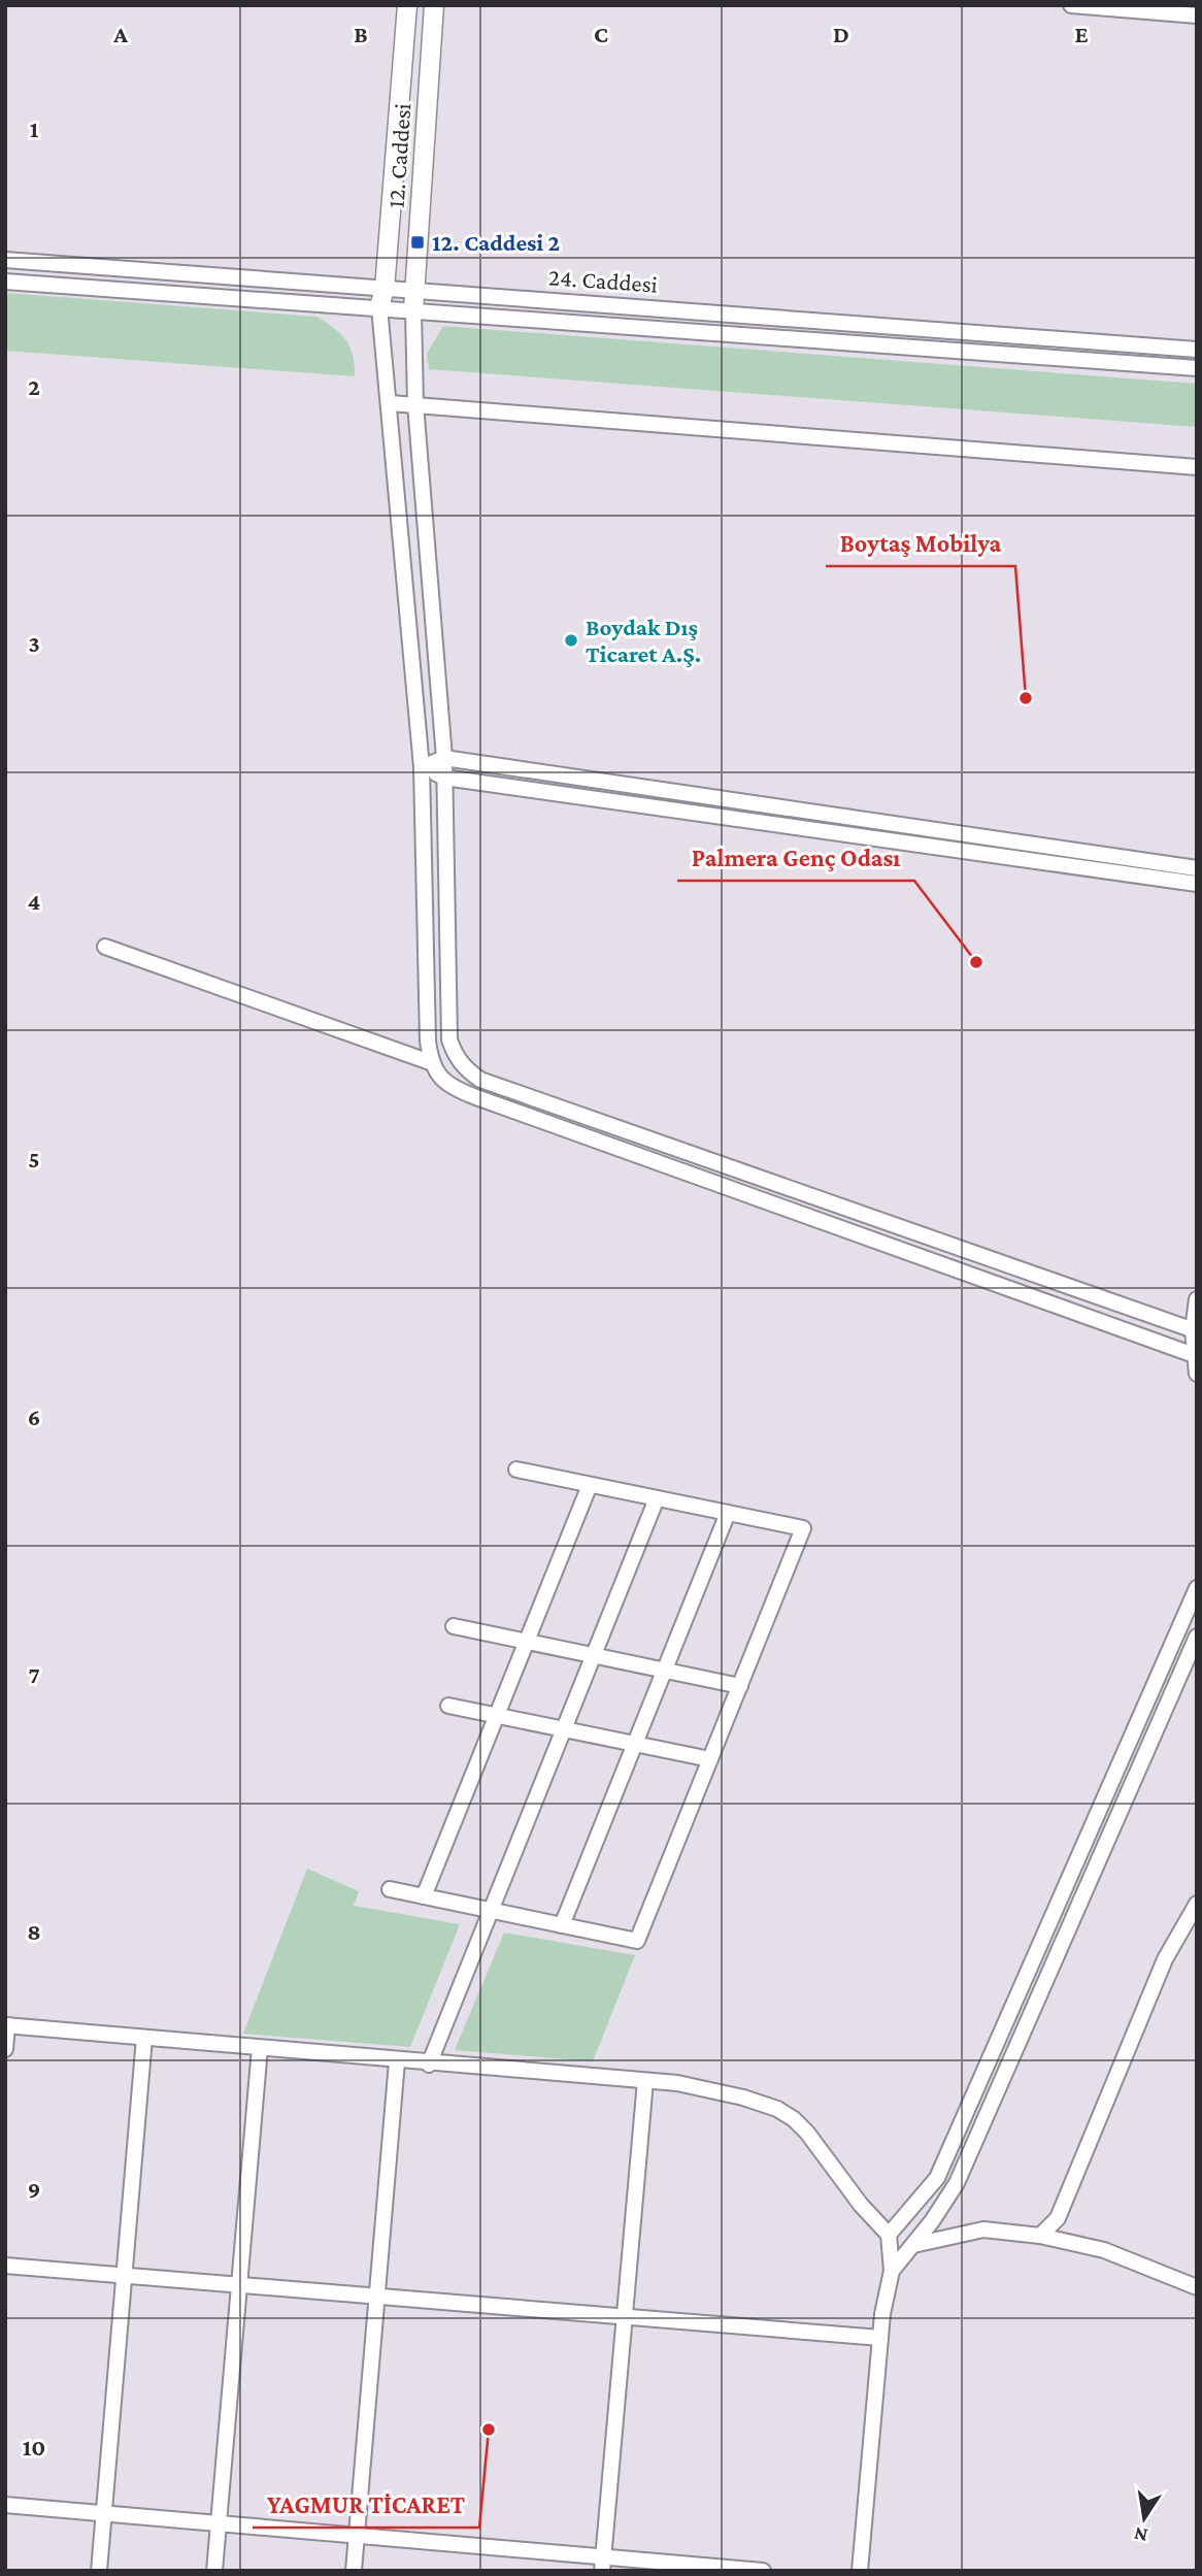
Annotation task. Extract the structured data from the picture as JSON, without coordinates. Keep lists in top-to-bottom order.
{
  "streets": {
    "main road": ["12. Caddesi"],
    "street": ["24. Caddesi"]
  },
  "crossings": [
    ["12. Caddesi", "24. Caddesi"]
  ],
  "places": {
    "transit": ["12. Caddesi 2"],
    "other": [
      "Boydak Dış Ticaret A.Ş.",
      "Boytaş Mobilya",
      "Palmera Genç Odası",
      "YAGMUR TİCARET"
    ]
  },
  "north": "bottom",
  "grid": {
    "columns": [
      "A",
      "B",
      "C",
      "D",
      "E"
    ],
    "rows": [
      "1",
      "2",
      "3",
      "4",
      "5",
      "6",
      "7",
      "8",
      "9",
      "10"
    ]
  }
}
